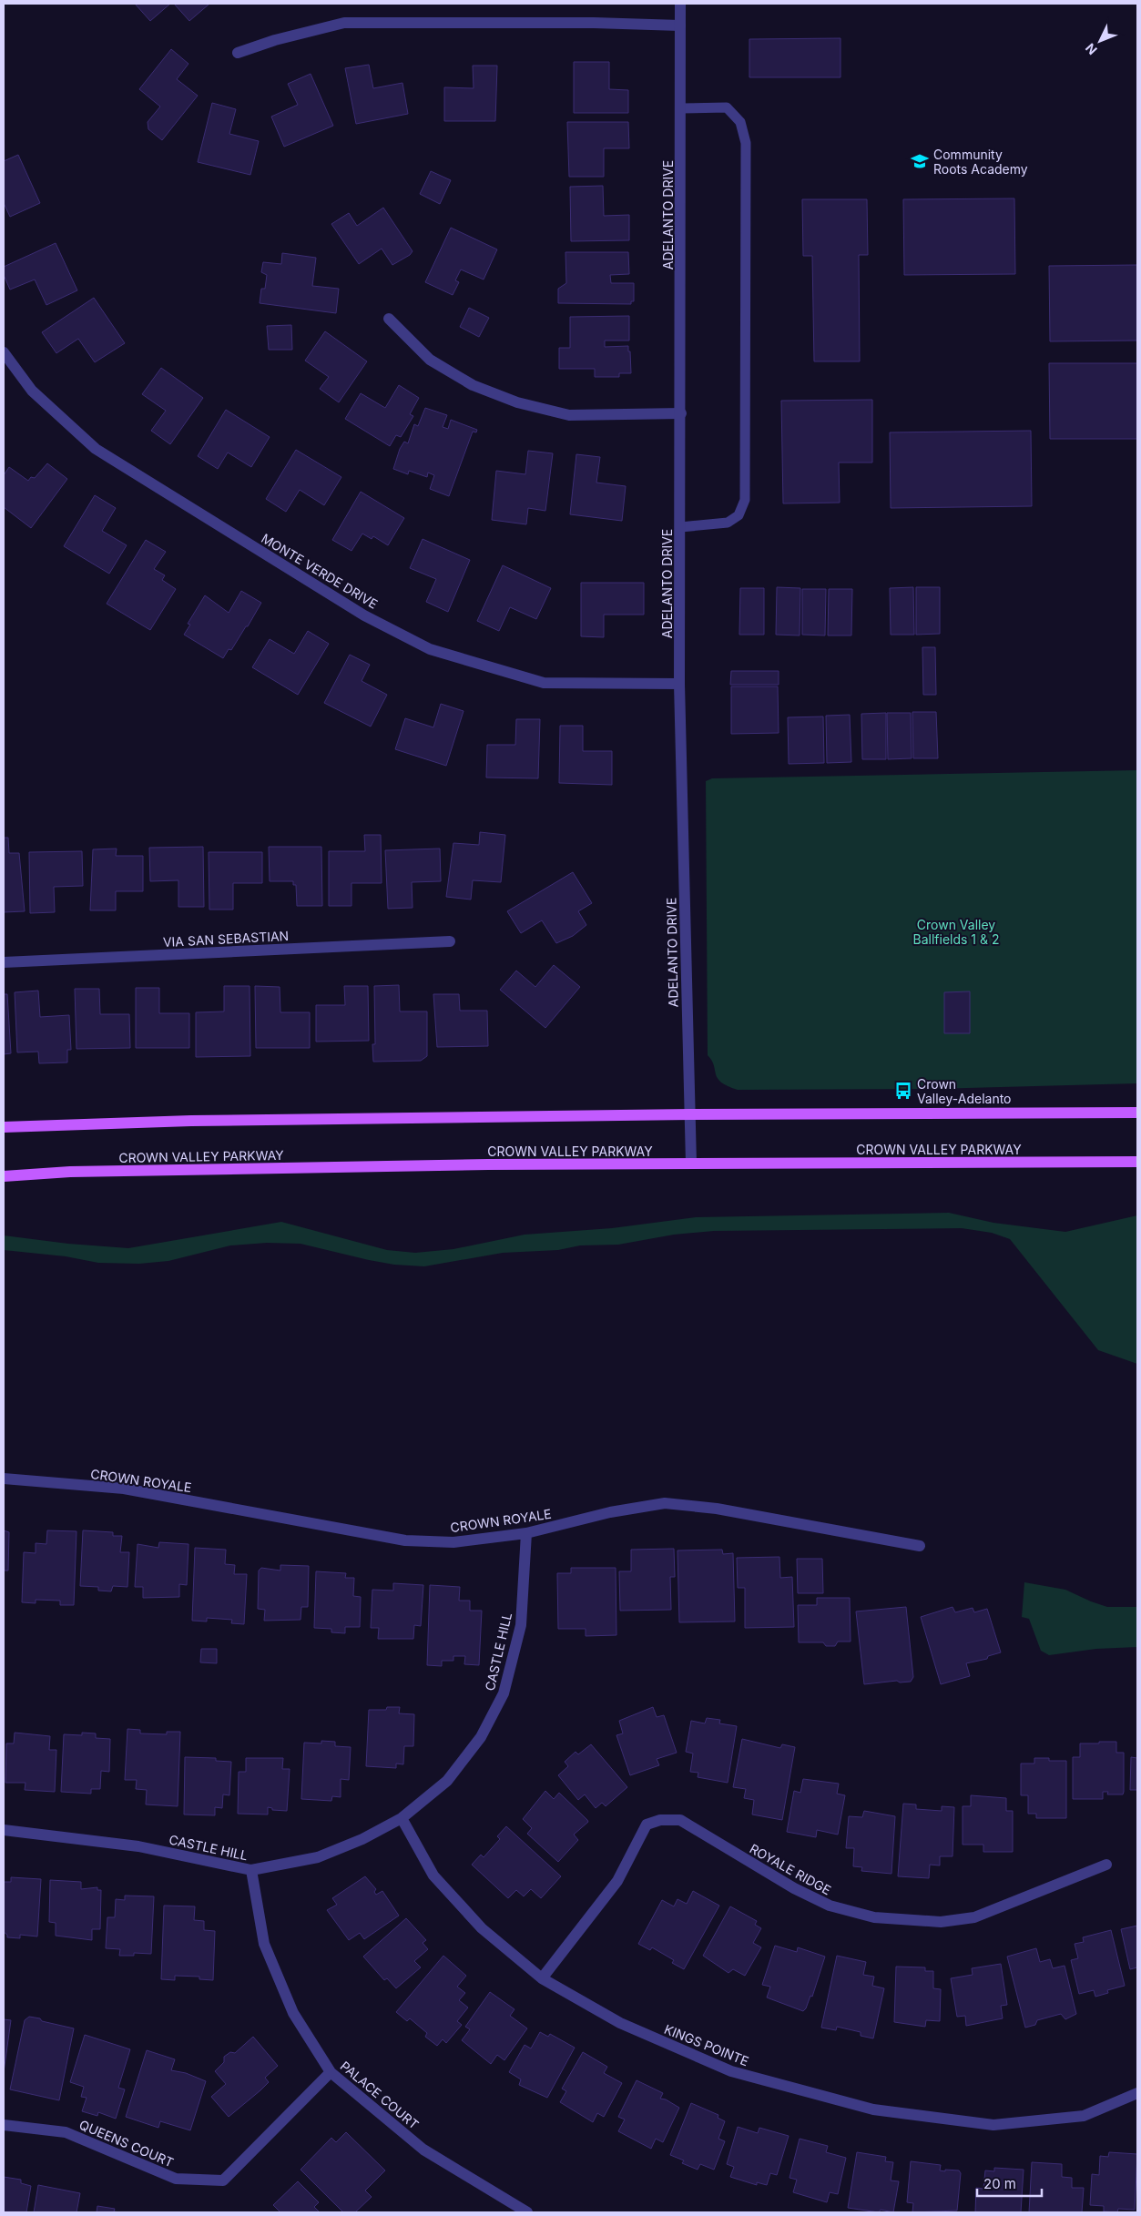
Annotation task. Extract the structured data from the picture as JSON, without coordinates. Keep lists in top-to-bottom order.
{
  "streets": {
    "main road": ["CROWN VALLEY PARKWAY"],
    "street": [
      "ADELANTO DRIVE",
      "MONTE VERDE DRIVE",
      "VIA SAN SEBASTIAN",
      "CROWN ROYALE",
      "CASTLE HILL",
      "ROYALE RIDGE",
      "KINGS POINTE",
      "PALACE COURT",
      "QUEENS COURT"
    ]
  },
  "crossings": [
    ["ADELANTO DRIVE", "MONTE VERDE DRIVE"],
    ["ADELANTO DRIVE", "CROWN VALLEY PARKWAY"],
    ["CROWN ROYALE", "CASTLE HILL"],
    ["CASTLE HILL", "KINGS POINTE"],
    ["CASTLE HILL", "PALACE COURT"],
    ["ROYALE RIDGE", "KINGS POINTE"],
    ["PALACE COURT", "QUEENS COURT"]
  ],
  "parks": ["Crown Valley Ballfields 1 & 2"],
  "places": {
    "school or university": ["Community Roots Academy"],
    "bus stop": ["Crown Valley-Adelanto"]
  },
  "scale_bar": "20 m",
  "north": "bottom left"
}
